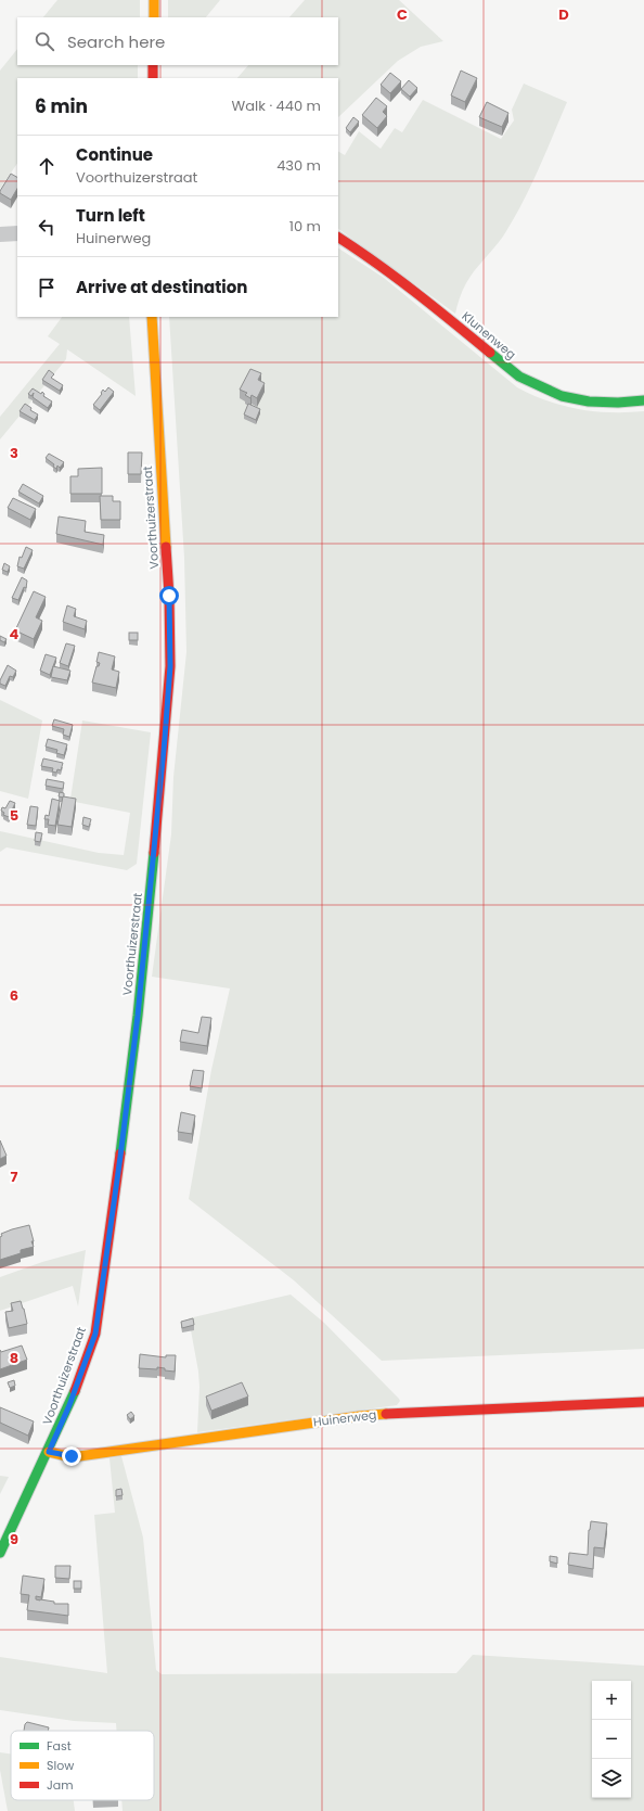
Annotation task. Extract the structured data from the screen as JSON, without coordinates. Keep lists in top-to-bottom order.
{
  "streets": {
    "main road": ["Klunenweg", "Voorthuizerstraat", "Huinerweg"]
  },
  "crossings": [
    ["Voorthuizerstraat", "Huinerweg"]
  ],
  "legend": ["Fast", "Slow", "Jam"],
  "page": {
    "search": "Search here",
    "heading": ["6 min", "Walk · 440 m"],
    "list": [
      ["Continue", "Voorthuizerstraat", "430 m"],
      ["Turn left", "Huinerweg", "10 m"],
      "Arrive at destination"
    ],
    "map_buttons": ["+", "−"]
  },
  "grid": {
    "columns": ["C", "D"],
    "rows": [
      "3",
      "4",
      "5",
      "6",
      "7",
      "8",
      "9"
    ]
  }
}
